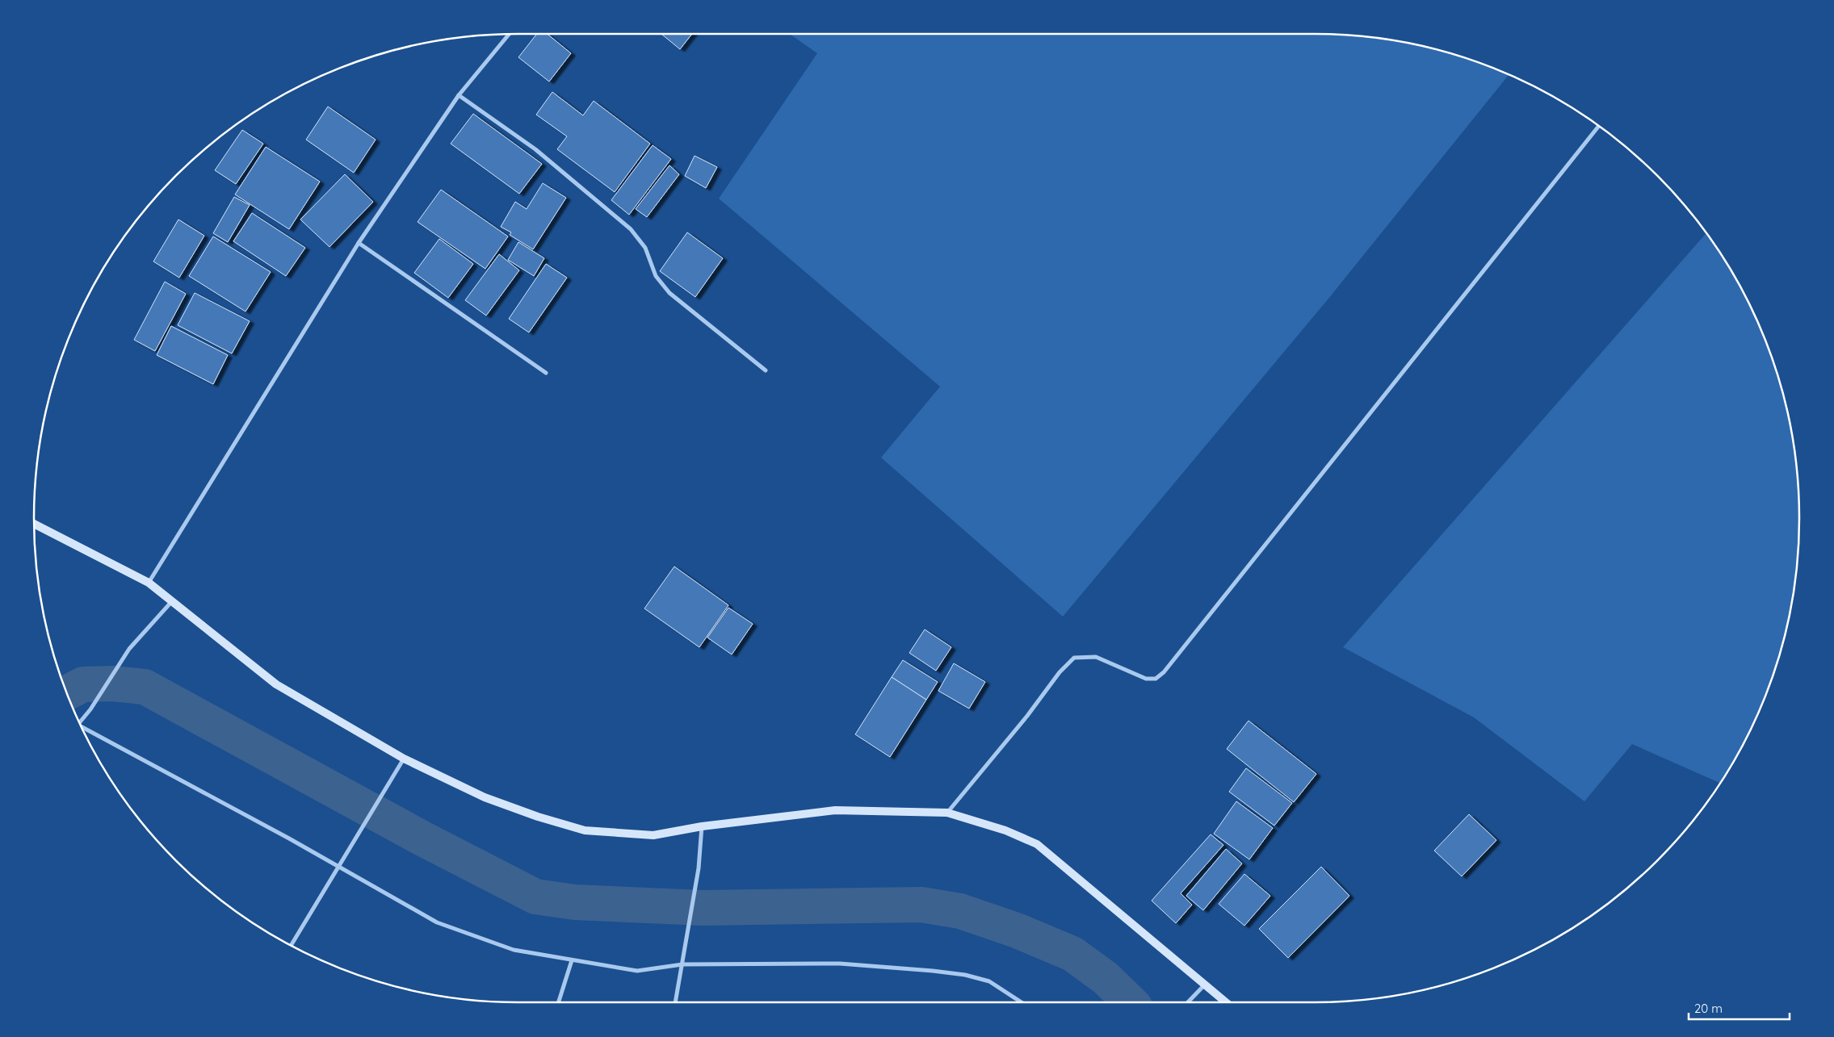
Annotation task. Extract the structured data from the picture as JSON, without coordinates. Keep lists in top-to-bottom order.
{
  "scale_bar": "20 m"
}
